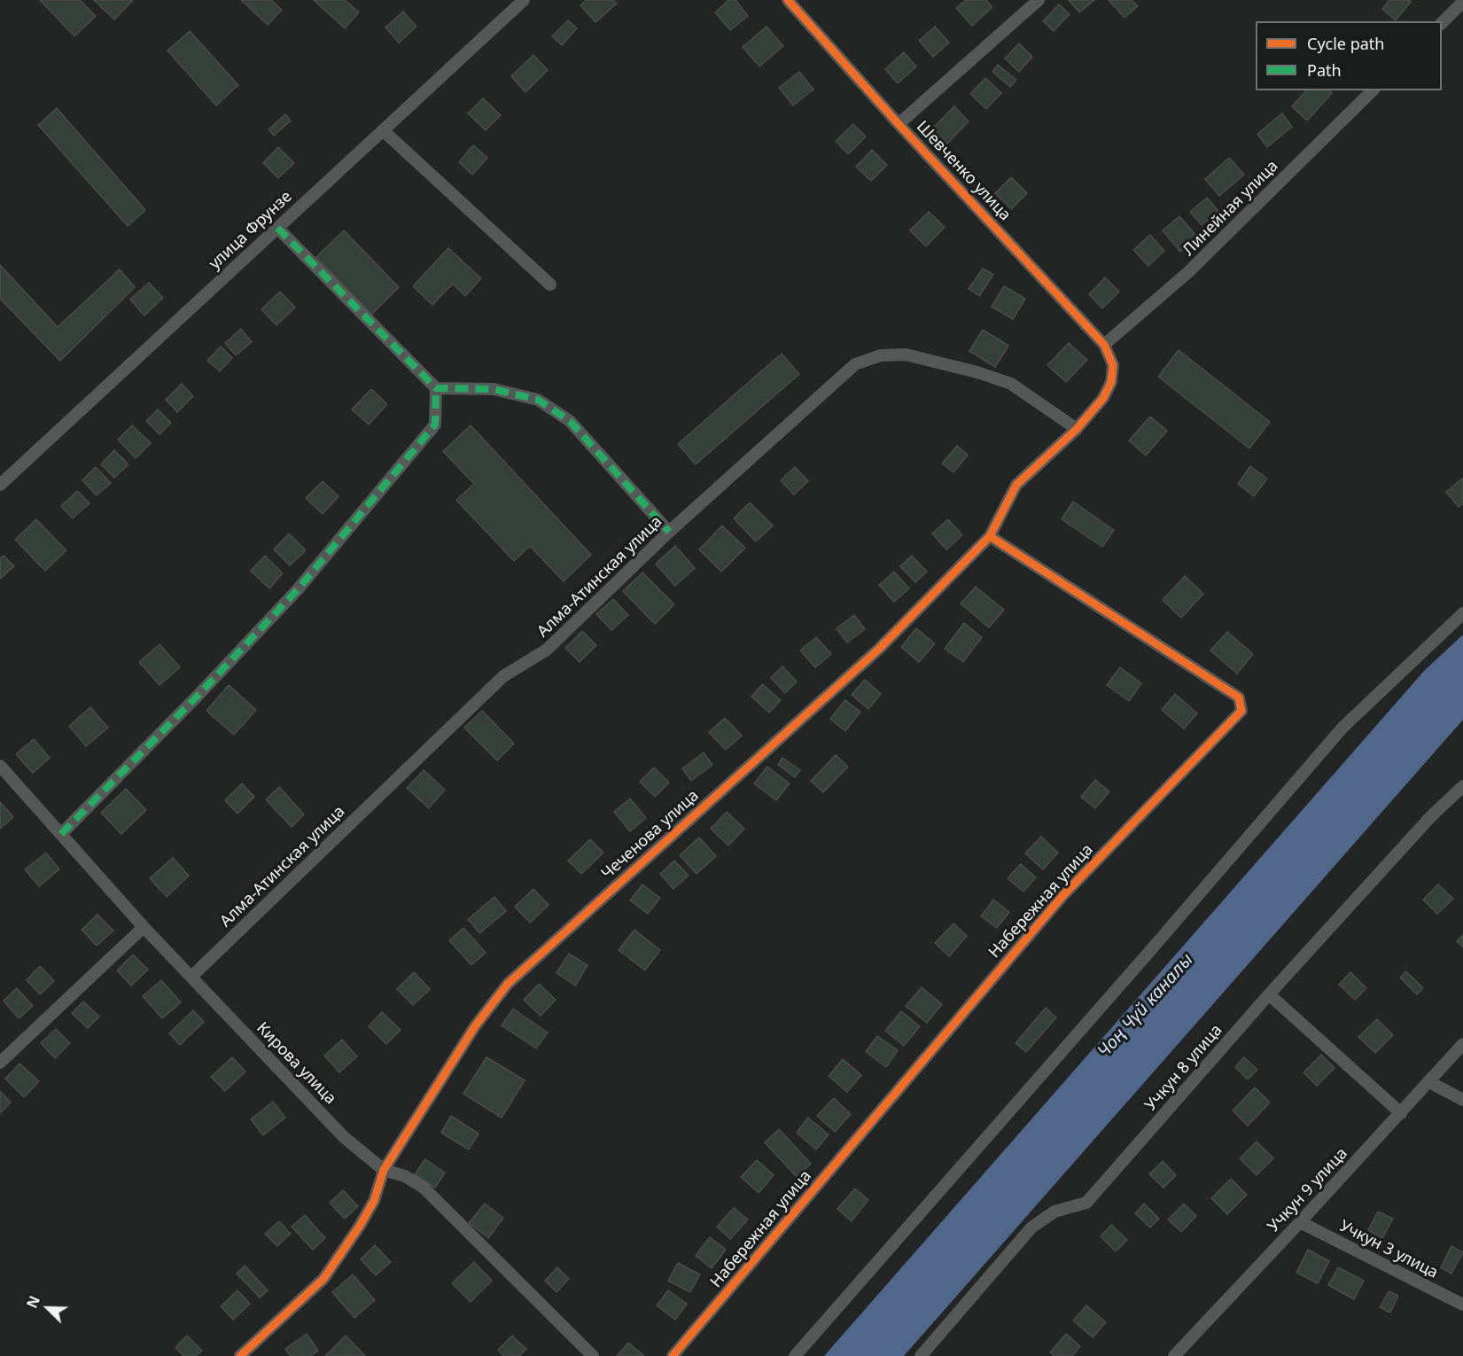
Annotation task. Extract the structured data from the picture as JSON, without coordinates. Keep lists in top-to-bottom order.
{
  "streets": {
    "street": [
      "Шевченко улица",
      "Линейная улица",
      "улица Фрунзе",
      "Алма-Атинская улица",
      "Чеченова улица",
      "Набережная улица",
      "Кирова улица",
      "Учкун 8 улица",
      "Учкун 9 улица",
      "Учкун 3 улица"
    ]
  },
  "crossings": [
    ["Шевченко улица", "Линейная улица"],
    ["Шевченко улица", "Чеченова улица"],
    ["Алма-Атинская улица", "Чеченова улица"],
    ["Алма-Атинская улица", "Кирова улица"],
    ["Чеченова улица", "Набережная улица"],
    ["Чеченова улица", "Кирова улица"],
    ["Учкун 9 улица", "Учкун 3 улица"]
  ],
  "water": ["Чоң Чүй каналы"],
  "legend": ["Cycle path", "Path"],
  "north": "top left"
}
